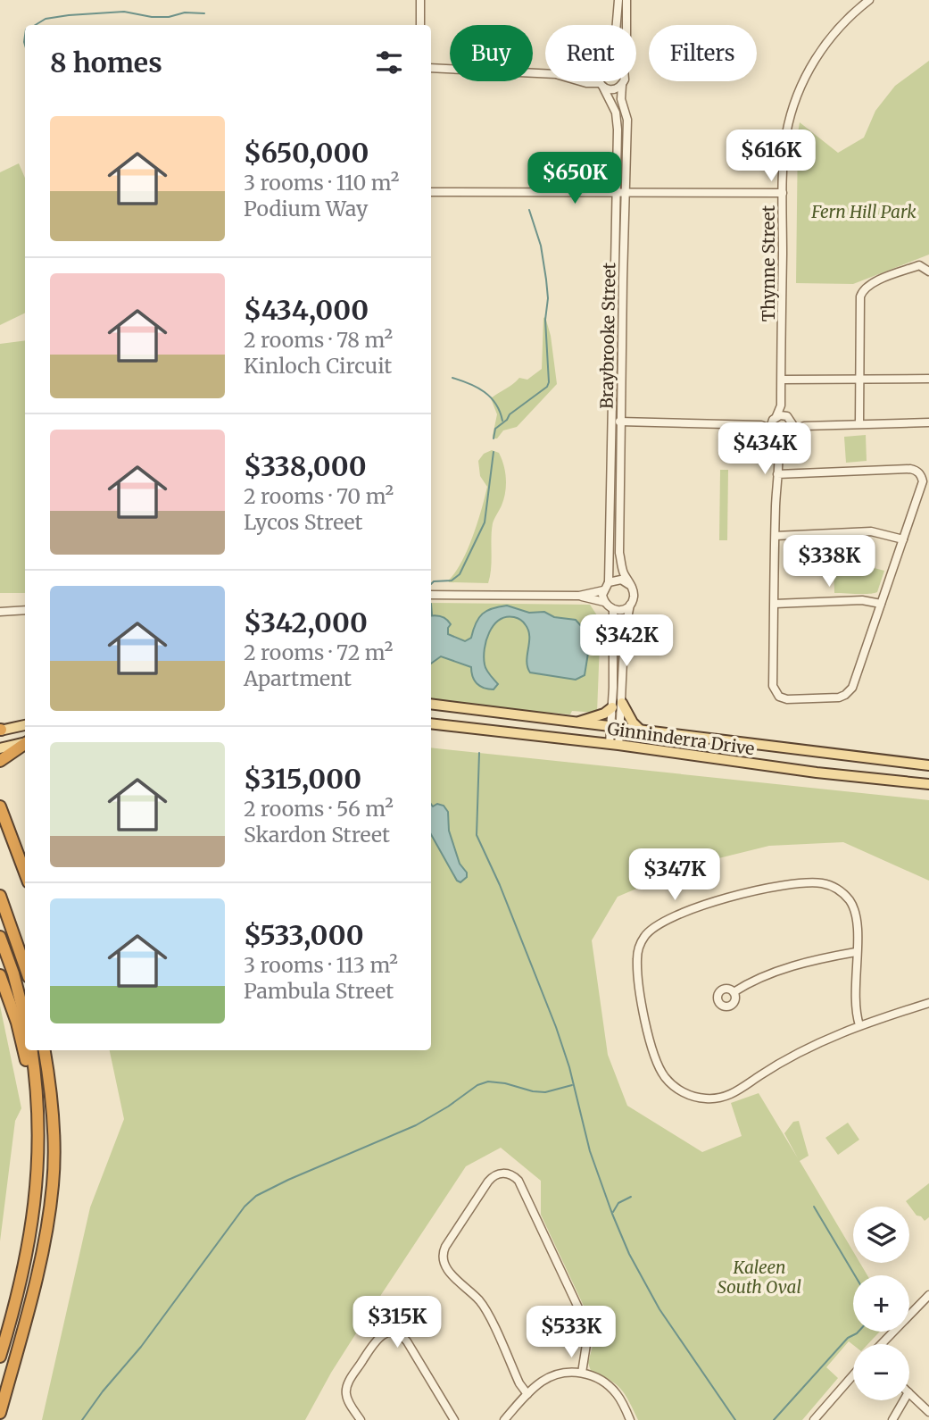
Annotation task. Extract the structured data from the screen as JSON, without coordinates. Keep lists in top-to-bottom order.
{
  "streets": {
    "main road": ["Ginninderra Drive"],
    "street": ["Thynne Street", "Braybrooke Street"]
  },
  "parks": ["Fern Hill Park", "Kaleen South Oval"],
  "page": {
    "chip": ["Buy", "Rent", "Filters"],
    "heading": "8 homes",
    "list": [
      {
        "name": "$650,000",
        "note": "3 rooms · 110 m² · Podium Way"
      },
      {
        "name": "$434,000",
        "note": "2 rooms · 78 m² · Kinloch Circuit"
      },
      {
        "name": "$338,000",
        "note": "2 rooms · 70 m² · Lycos Street"
      },
      {
        "name": "$342,000",
        "note": "2 rooms · 72 m² · Apartment"
      },
      {
        "name": "$315,000",
        "note": "2 rooms · 56 m² · Skardon Street"
      },
      {
        "name": "$533,000",
        "note": "3 rooms · 113 m² · Pambula Street"
      }
    ],
    "price": [
      "$616K",
      "$650K",
      "$434K",
      "$338K",
      "$342K",
      "$347K",
      "$315K",
      "$533K"
    ],
    "map_buttons": ["+", "−"]
  }
}
